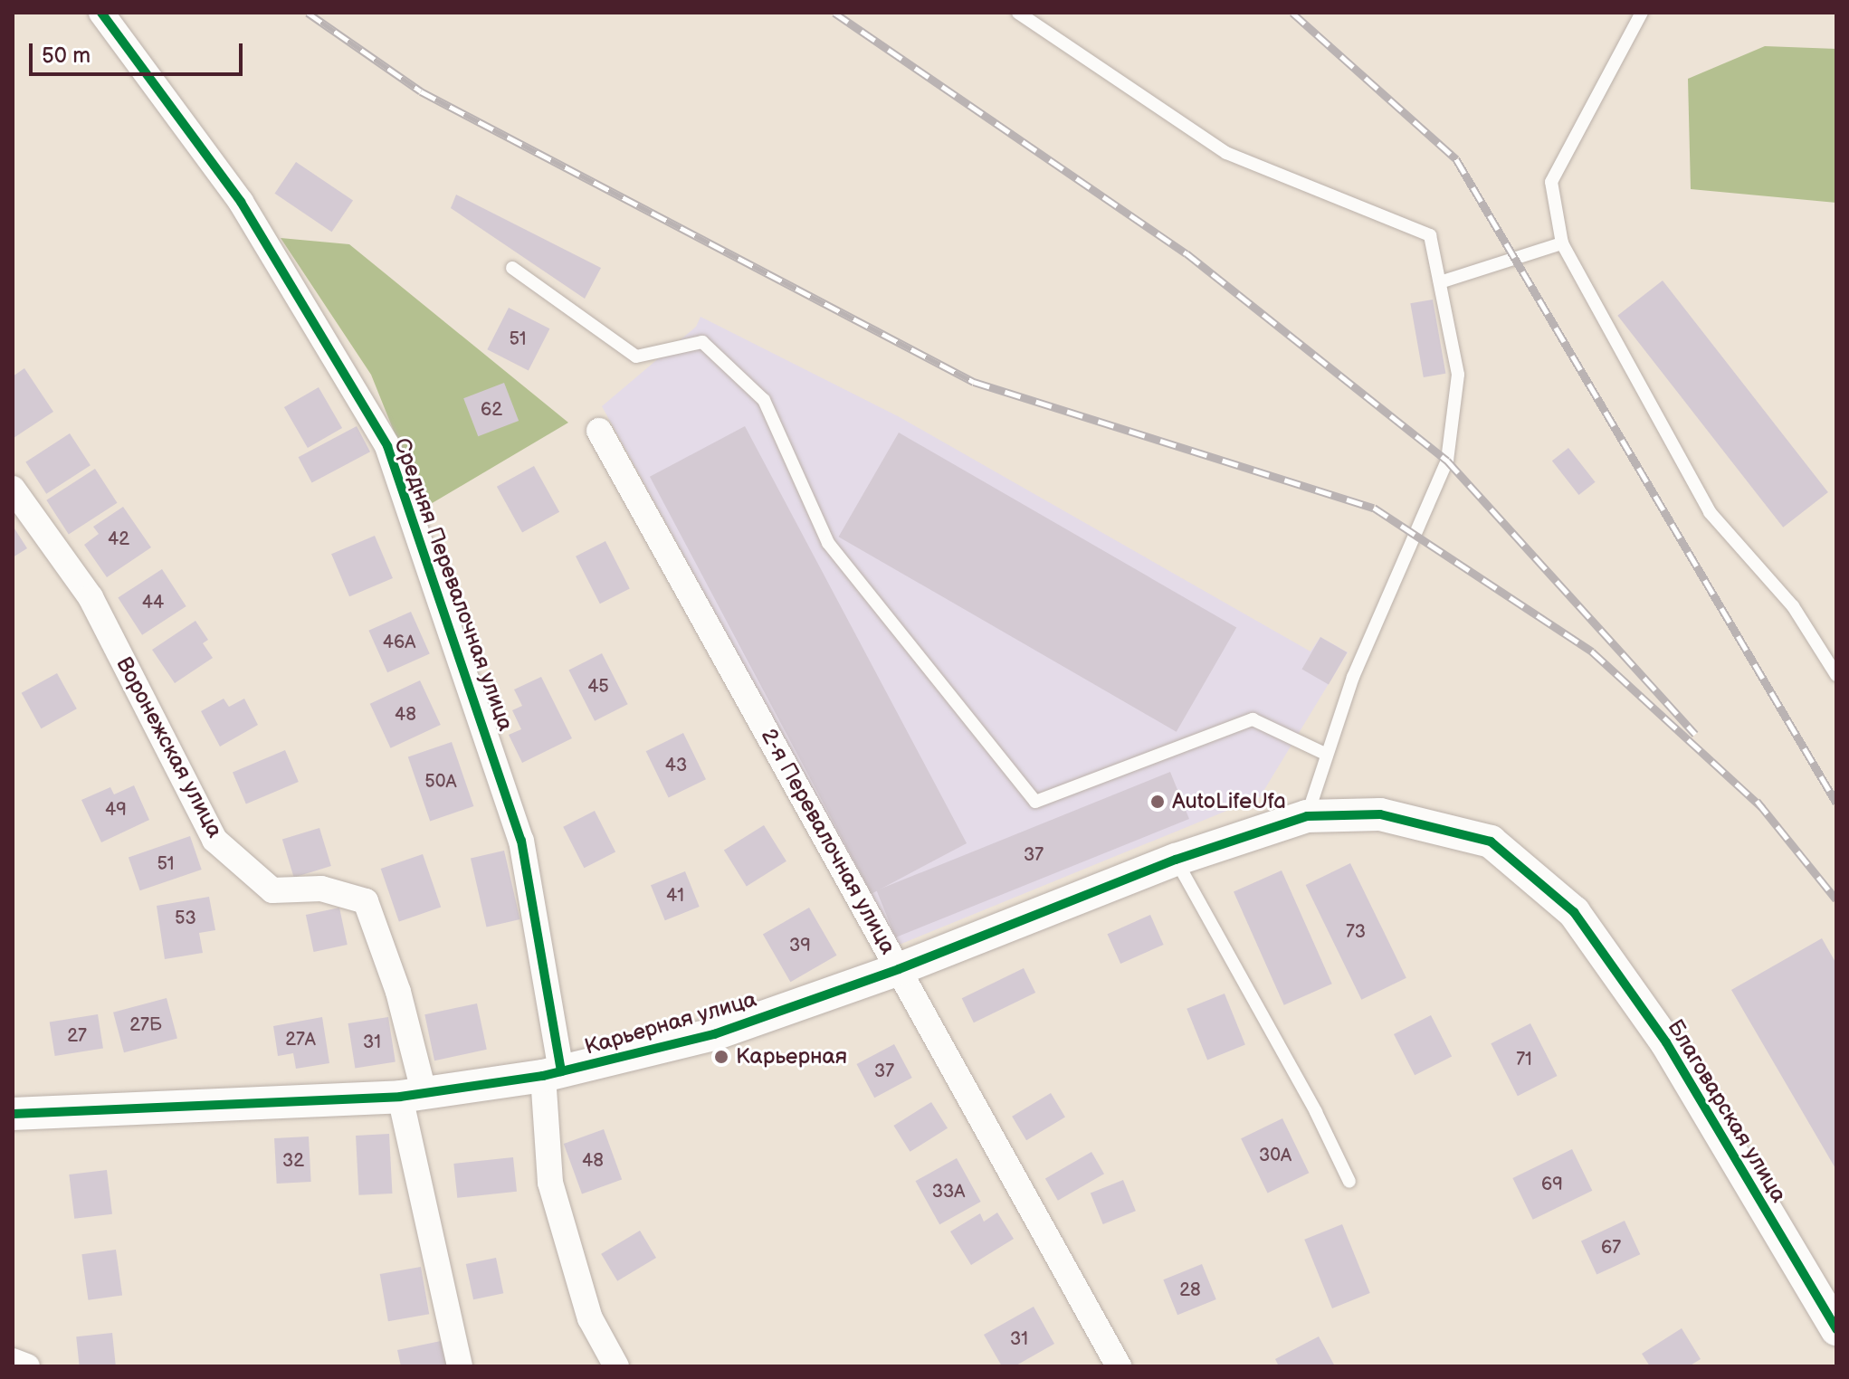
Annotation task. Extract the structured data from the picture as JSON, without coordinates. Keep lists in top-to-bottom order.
{
  "streets": {
    "street": [
      "Средняя Перевалочная улица",
      "Воронежская улица",
      "2-я Перевалочная улица",
      "Карьерная улица",
      "Благоварская улица"
    ]
  },
  "crossings": [
    ["Средняя Перевалочная улица", "Карьерная улица"],
    ["Воронежская улица", "Карьерная улица"],
    ["2-я Перевалочная улица", "Карьерная улица"],
    ["Карьерная улица", "Благоварская улица"]
  ],
  "places": ["AutoLifeUfa", "Карьерная"],
  "house_numbers": [
    "51",
    "62",
    "42",
    "44",
    "46А",
    "45",
    "48",
    "43",
    "50А",
    "49",
    "37",
    "51",
    "41",
    "53",
    "73",
    "39",
    "27Б",
    "27",
    "27А",
    "31",
    "71",
    "37",
    "30А",
    "32",
    "48",
    "69",
    "33А",
    "67",
    "28",
    "31"
  ],
  "scale_bar": "50 m"
}
